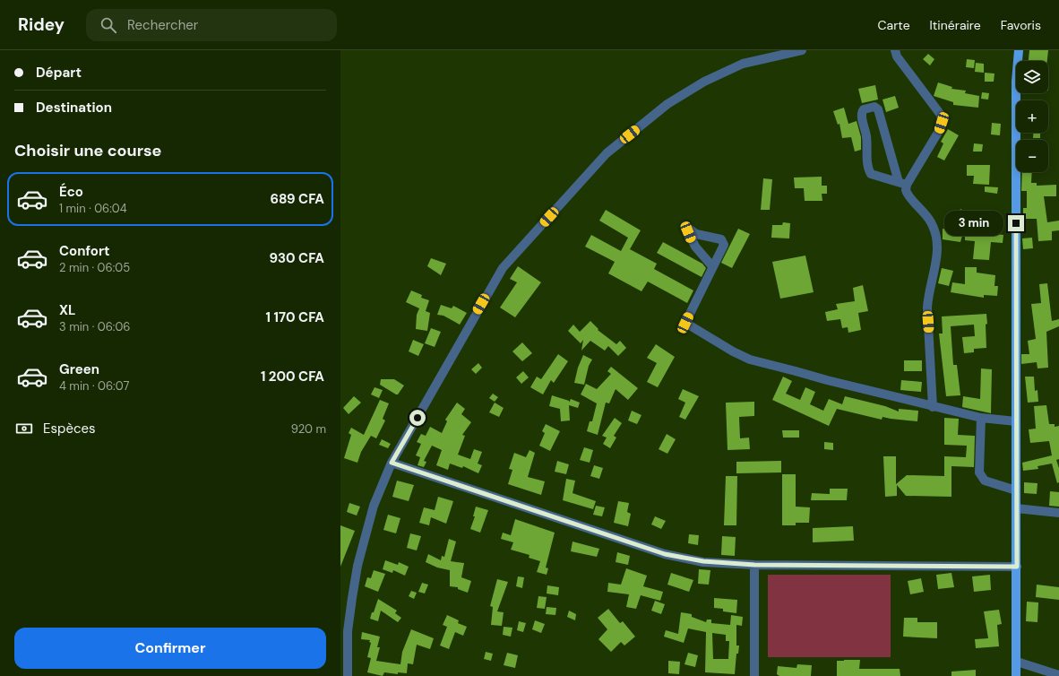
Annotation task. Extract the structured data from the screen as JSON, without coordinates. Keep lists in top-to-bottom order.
{
  "page": {
    "header": "Ridey",
    "search": "Rechercher",
    "nav": ["Carte", "Itinéraire", "Favoris"],
    "banner": ["Départ", "Destination"],
    "map_buttons": ["+", "−"],
    "heading": "Choisir une course",
    "list": [
      {
        "name": "Éco",
        "note": "1 min · 06:04",
        "value": "689 CFA"
      },
      {
        "name": "Confort",
        "note": "2 min · 06:05",
        "value": "930 CFA"
      },
      {
        "name": "XL",
        "note": "3 min · 06:06",
        "value": "1 170 CFA"
      },
      {
        "name": "Green",
        "note": "4 min · 06:07",
        "value": "1 200 CFA"
      }
    ],
    "bubble": "3 min",
    "pay": ["Espèces", "920 m"],
    "buttons": "Confirmer"
  }
}
